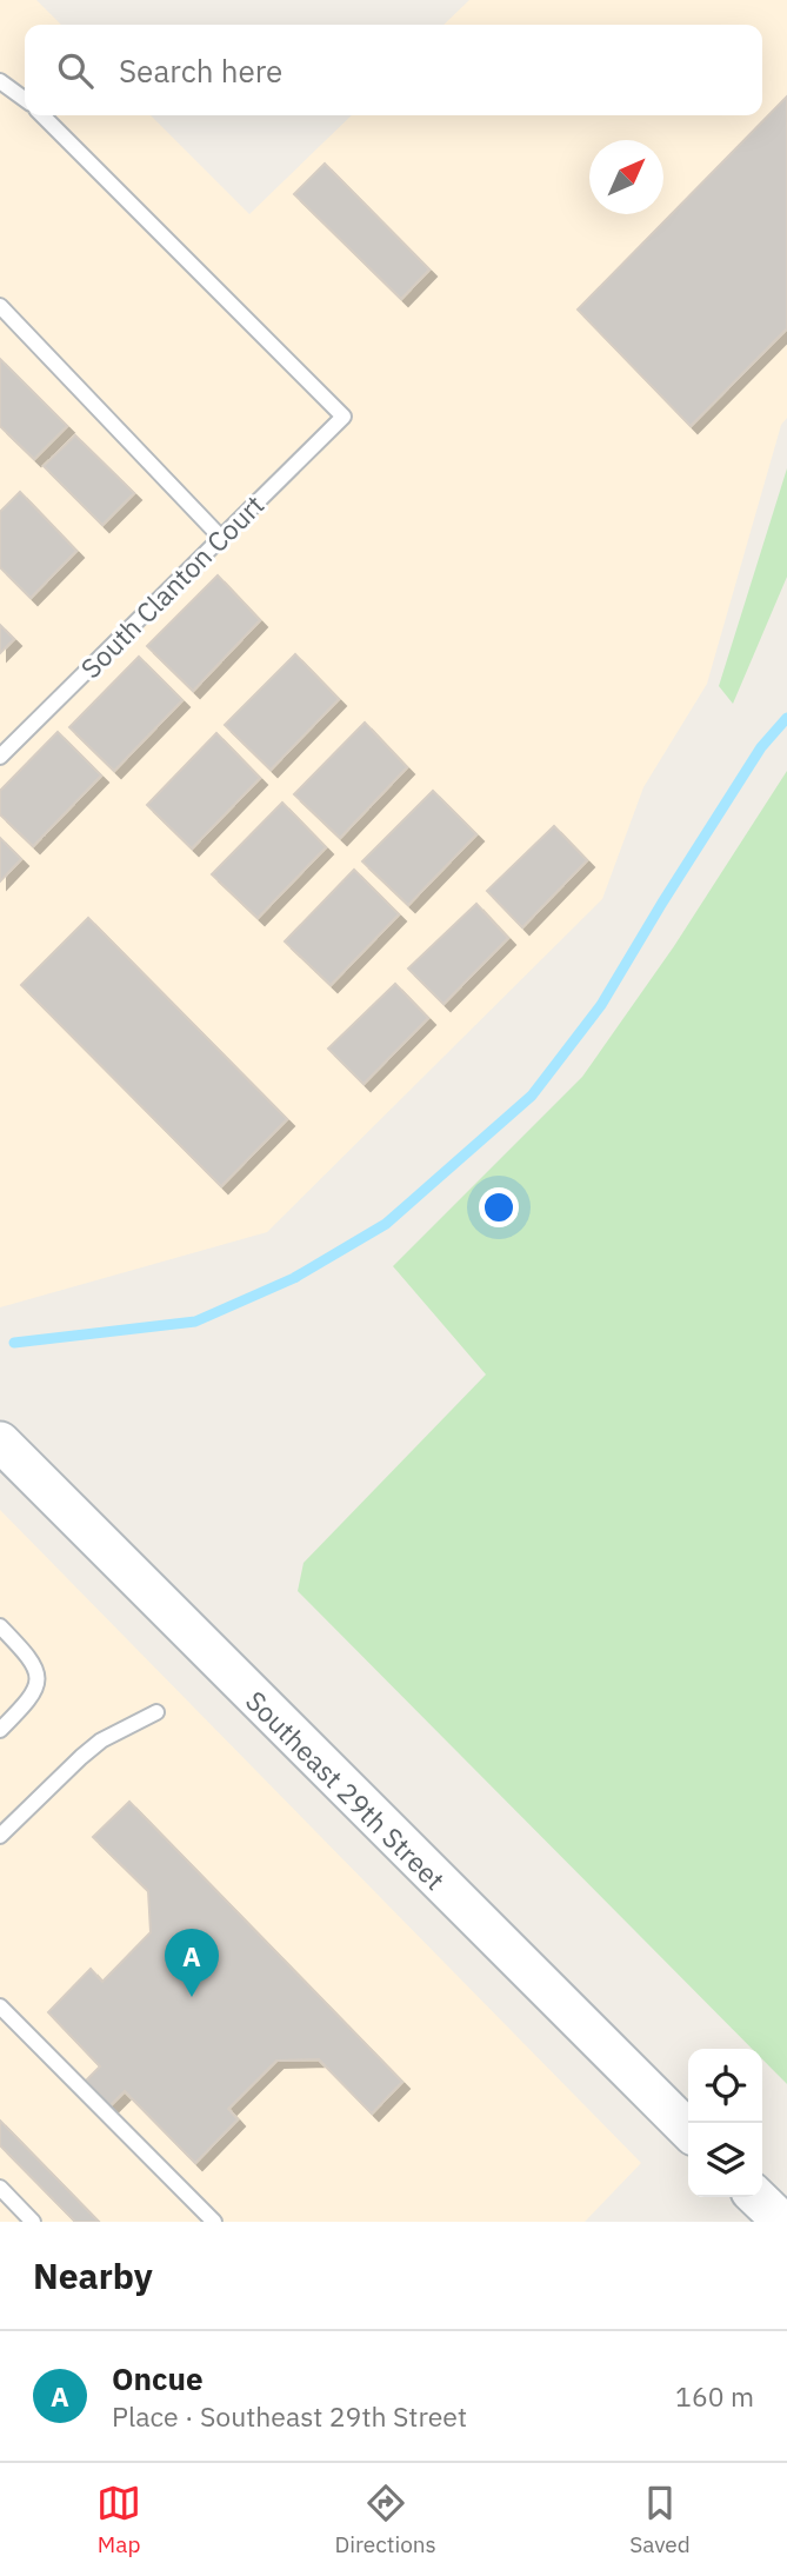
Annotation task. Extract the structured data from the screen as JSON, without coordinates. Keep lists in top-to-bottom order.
{
  "streets": {
    "main road": ["Southeast 29th Street"],
    "lane": ["South Clanton Court"]
  },
  "north": "top right",
  "page": {
    "search": "Search here",
    "pins": "A",
    "heading": "Nearby",
    "list": [
      {
        "mark": "A",
        "name": "Oncue",
        "note": "Place · Southeast 29th Street",
        "value": "160 m"
      }
    ],
    "nav": ["Map", "Directions", "Saved"]
  }
}
